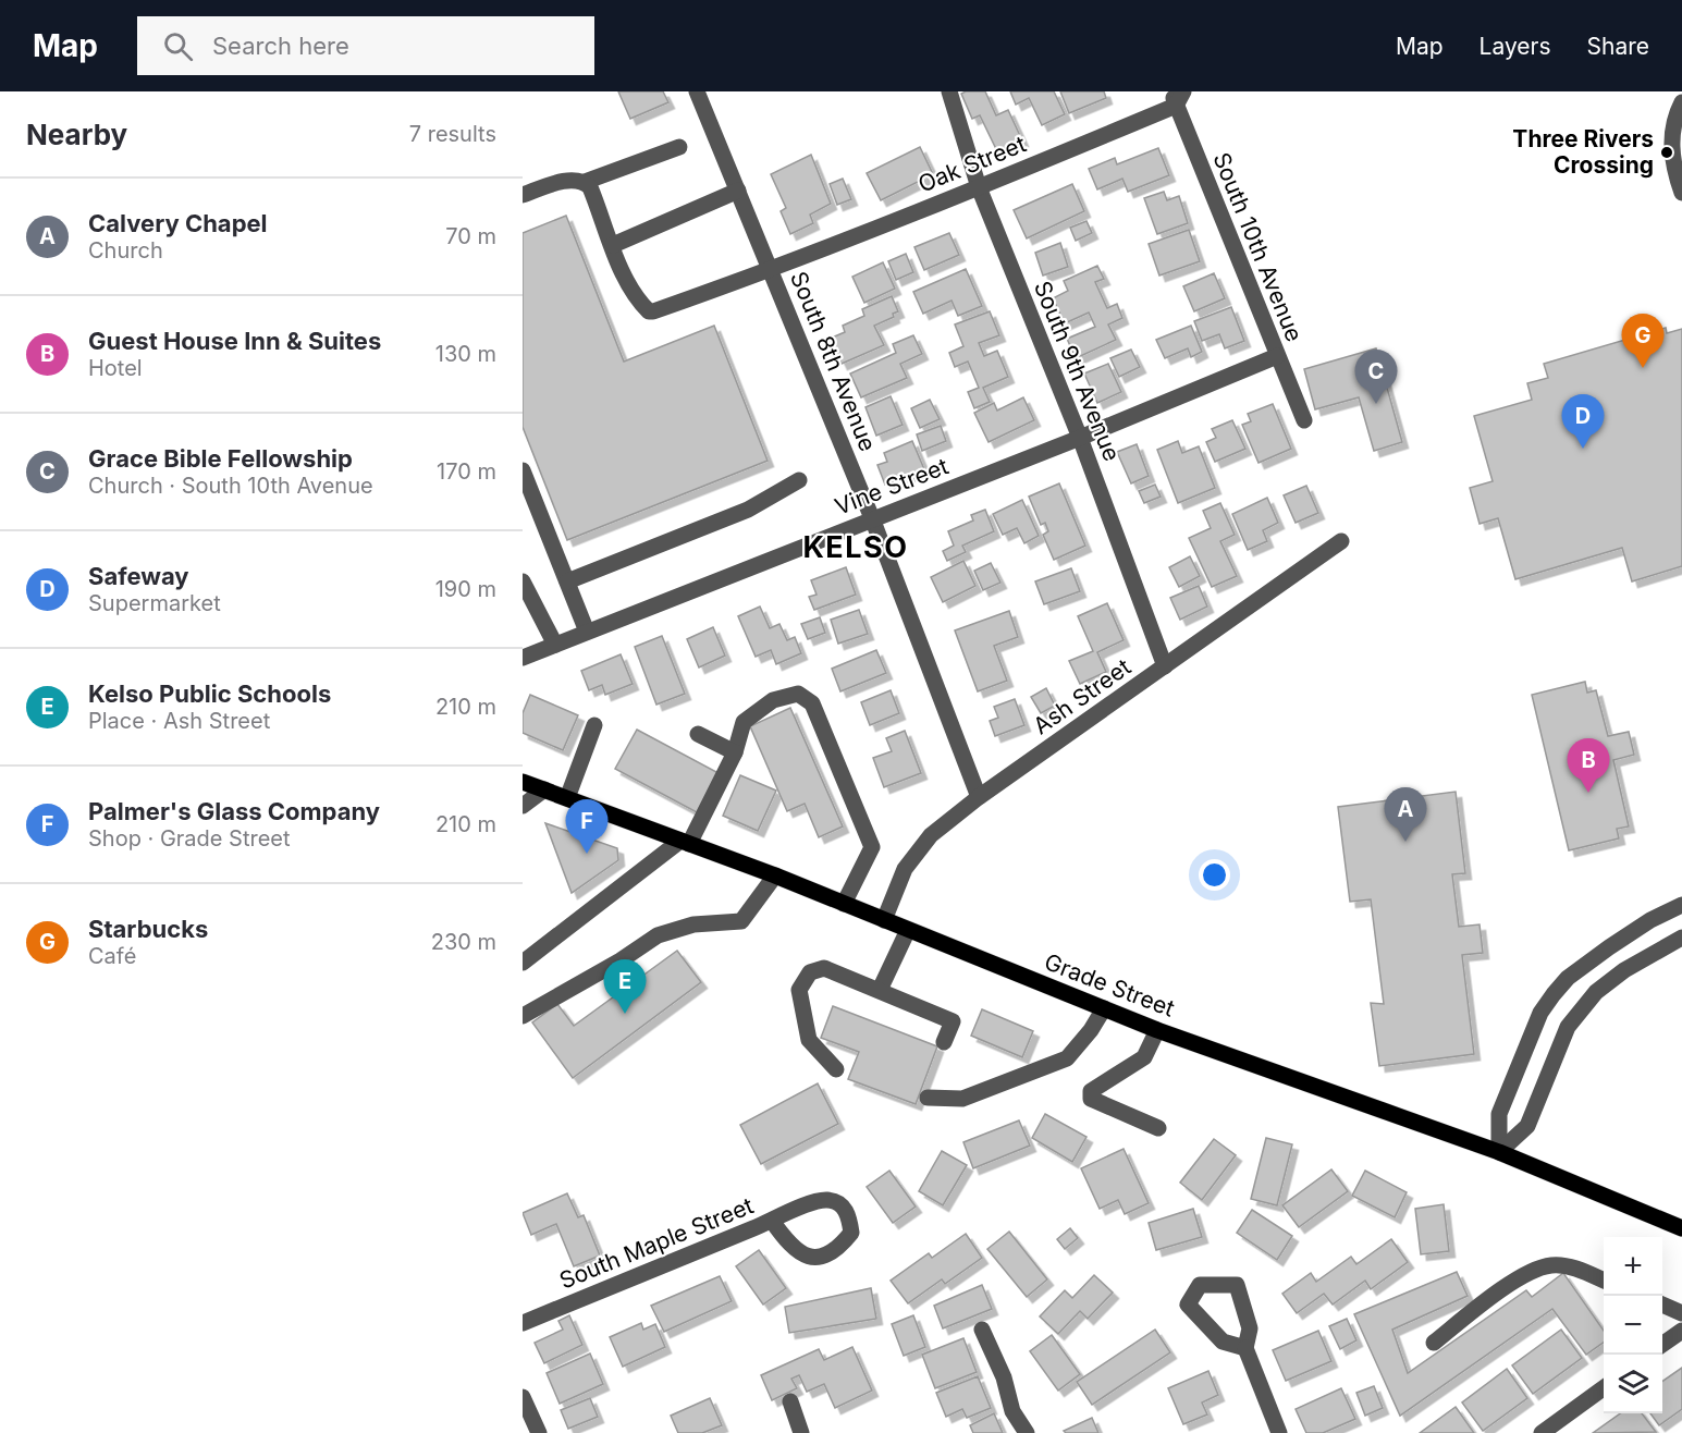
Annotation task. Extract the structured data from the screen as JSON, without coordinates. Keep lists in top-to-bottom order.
{
  "streets": {
    "main road": ["Grade Street"],
    "street": [
      "Oak Street",
      "South 10th Avenue",
      "South 8th Avenue",
      "South 9th Avenue",
      "Vine Street",
      "Ash Street",
      "South Maple Street"
    ]
  },
  "crossings": [
    ["Oak Street", "South 10th Avenue"],
    ["Oak Street", "South 8th Avenue"],
    ["Oak Street", "South 9th Avenue"],
    ["South 10th Avenue", "Vine Street"],
    ["South 8th Avenue", "Vine Street"],
    ["South 8th Avenue", "Ash Street"],
    ["South 9th Avenue", "Vine Street"],
    ["South 9th Avenue", "Ash Street"],
    ["Ash Street", "Grade Street"]
  ],
  "districts": ["KELSO"],
  "places": ["Three Rivers Crossing"],
  "page": {
    "header": "Map",
    "search": "Search here",
    "nav": ["Map", "Layers", "Share"],
    "heading": ["Nearby", "7 results"],
    "list": [
      {
        "mark": "A",
        "name": "Calvery Chapel",
        "note": "Church",
        "value": "70 m"
      },
      {
        "mark": "B",
        "name": "Guest House Inn & Suites",
        "note": "Hotel",
        "value": "130 m"
      },
      {
        "mark": "C",
        "name": "Grace Bible Fellowship",
        "note": "Church · South 10th Avenue",
        "value": "170 m"
      },
      {
        "mark": "D",
        "name": "Safeway",
        "note": "Supermarket",
        "value": "190 m"
      },
      {
        "mark": "E",
        "name": "Kelso Public Schools",
        "note": "Place · Ash Street",
        "value": "210 m"
      },
      {
        "mark": "F",
        "name": "Palmer's Glass Company",
        "note": "Shop · Grade Street",
        "value": "210 m"
      },
      {
        "mark": "G",
        "name": "Starbucks",
        "note": "Café",
        "value": "230 m"
      }
    ],
    "pins": [
      "G",
      "C",
      "D",
      "B",
      "A",
      "F",
      "E"
    ],
    "map_buttons": ["+", "−"]
  }
}
